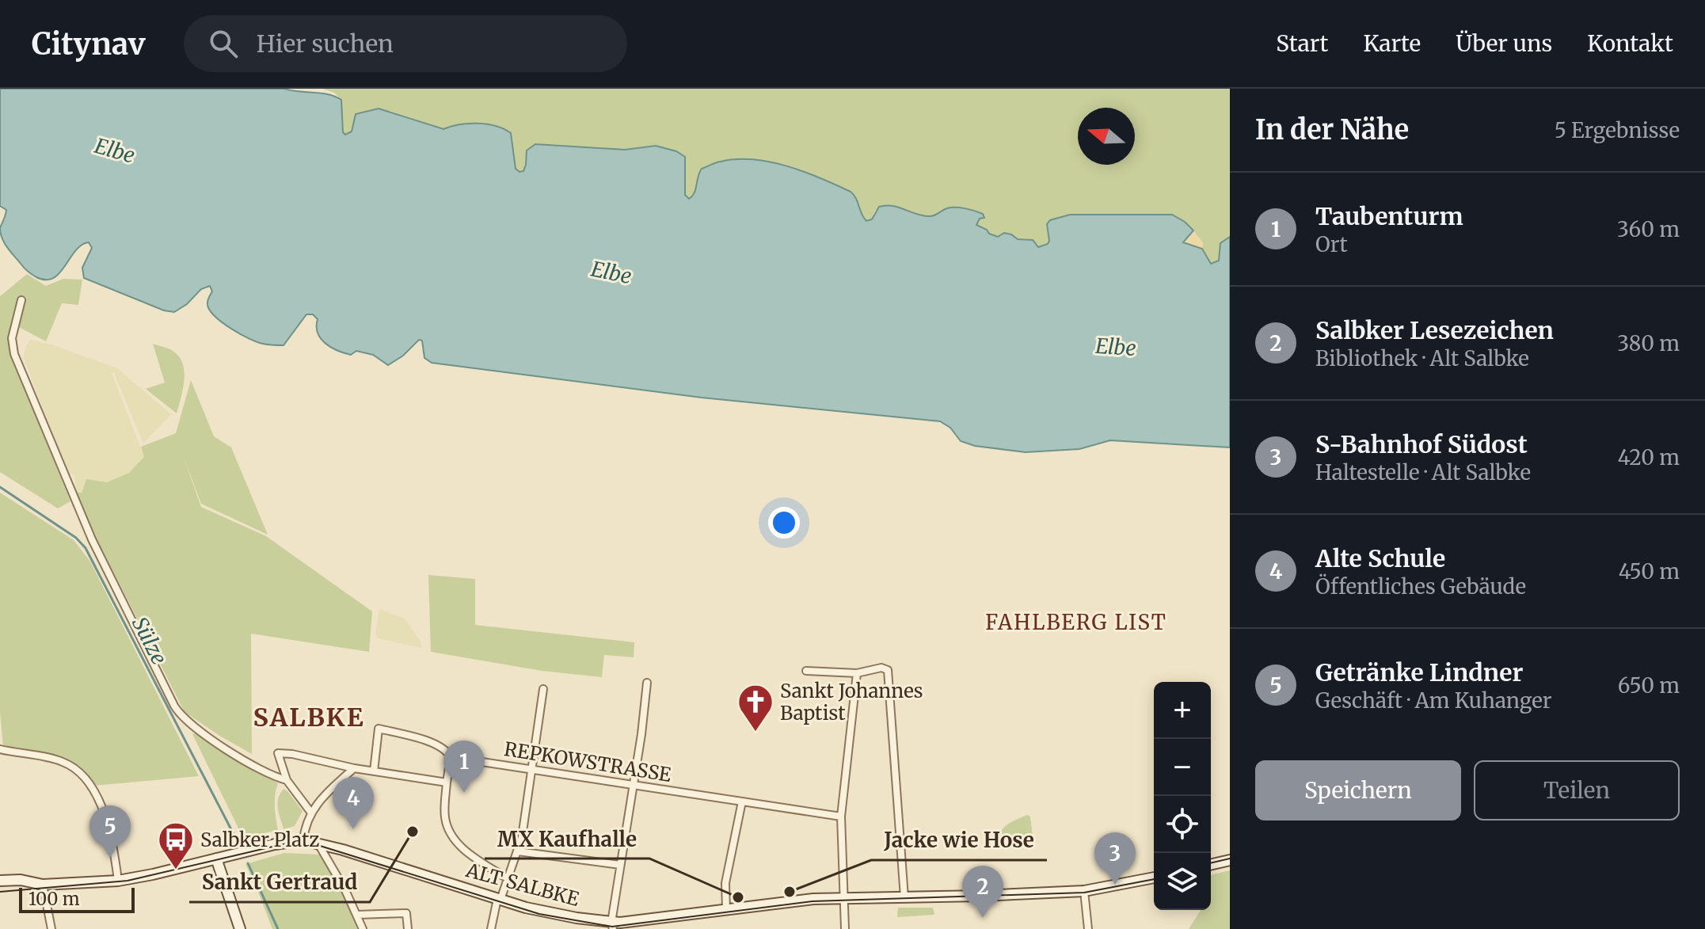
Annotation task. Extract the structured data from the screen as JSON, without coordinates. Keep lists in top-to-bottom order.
{
  "streets": {
    "main road": ["ALT SALBKE"],
    "street": ["REPKOWSTRASSE"]
  },
  "districts": ["FAHLBERG LIST", "SALBKE"],
  "water": ["Elbe", "Sülze"],
  "places": {
    "church": ["Sankt Johannes Baptist"],
    "other": ["Sankt Gertraud", "Jacke wie Hose", "MX Kaufhalle"],
    "bus stop": ["Salbker Platz"]
  },
  "scale_bar": "100 m",
  "north": "left",
  "page": {
    "header": "Citynav",
    "search": "Hier suchen",
    "nav": [
      "Start",
      "Karte",
      "Über uns",
      "Kontakt"
    ],
    "heading": ["In der Nähe", "5 Ergebnisse"],
    "list": [
      {
        "mark": "1",
        "name": "Taubenturm",
        "note": "Ort",
        "value": "360 m"
      },
      {
        "mark": "2",
        "name": "Salbker Lesezeichen",
        "note": "Bibliothek · Alt Salbke",
        "value": "380 m"
      },
      {
        "mark": "3",
        "name": "S-Bahnhof Südost",
        "note": "Haltestelle · Alt Salbke",
        "value": "420 m"
      },
      {
        "mark": "4",
        "name": "Alte Schule",
        "note": "Öffentliches Gebäude",
        "value": "450 m"
      },
      {
        "mark": "5",
        "name": "Getränke Lindner",
        "note": "Geschäft · Am Kuhanger",
        "value": "650 m"
      }
    ],
    "map_buttons": ["+", "−"],
    "pins": [
      "1",
      "4",
      "5",
      "3",
      "2"
    ],
    "buttons": ["Speichern", "Teilen"],
    "scale": "100 m"
  }
}
